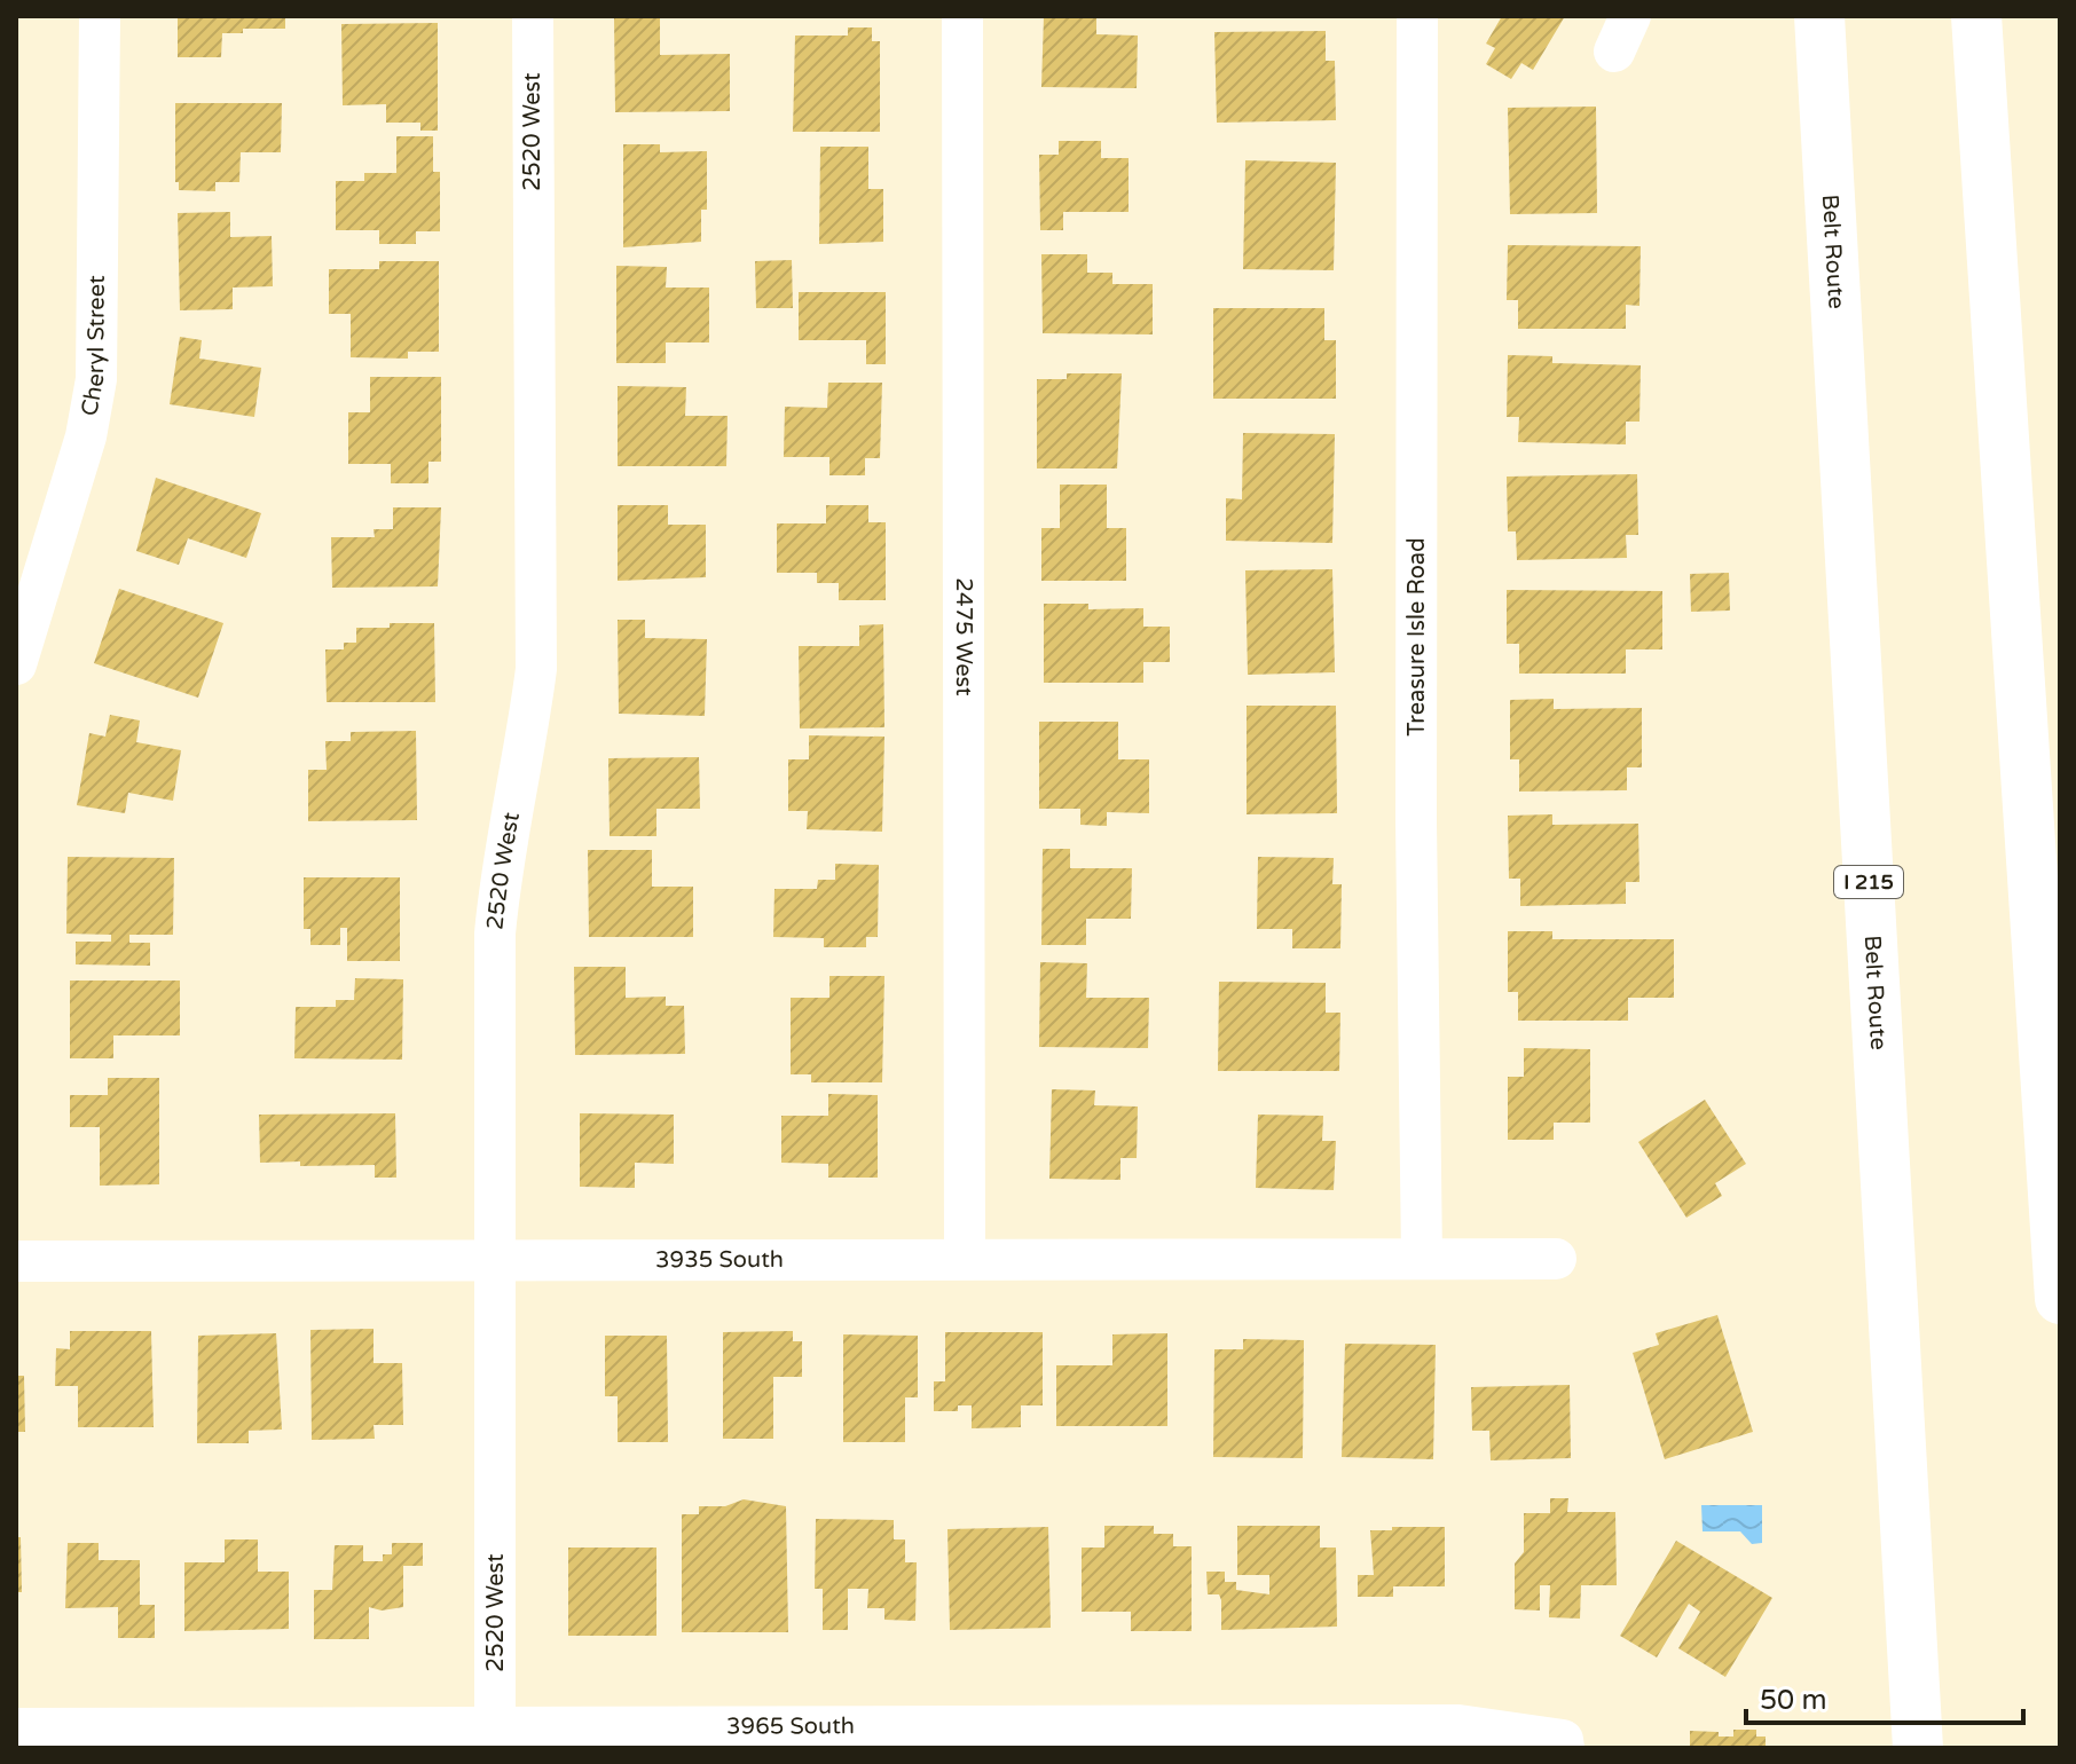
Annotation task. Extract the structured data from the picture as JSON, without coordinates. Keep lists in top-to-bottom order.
{
  "streets": {
    "highway": ["Belt Route", "I 215"],
    "street": [
      "2520 West",
      "Cheryl Street",
      "Treasure Isle Road",
      "2475 West",
      "3935 South",
      "3965 South"
    ]
  },
  "crossings": [
    ["2520 West", "3935 South"],
    ["2520 West", "3965 South"],
    ["Treasure Isle Road", "3935 South"],
    ["2475 West", "3935 South"]
  ],
  "scale_bar": "50 m"
}
